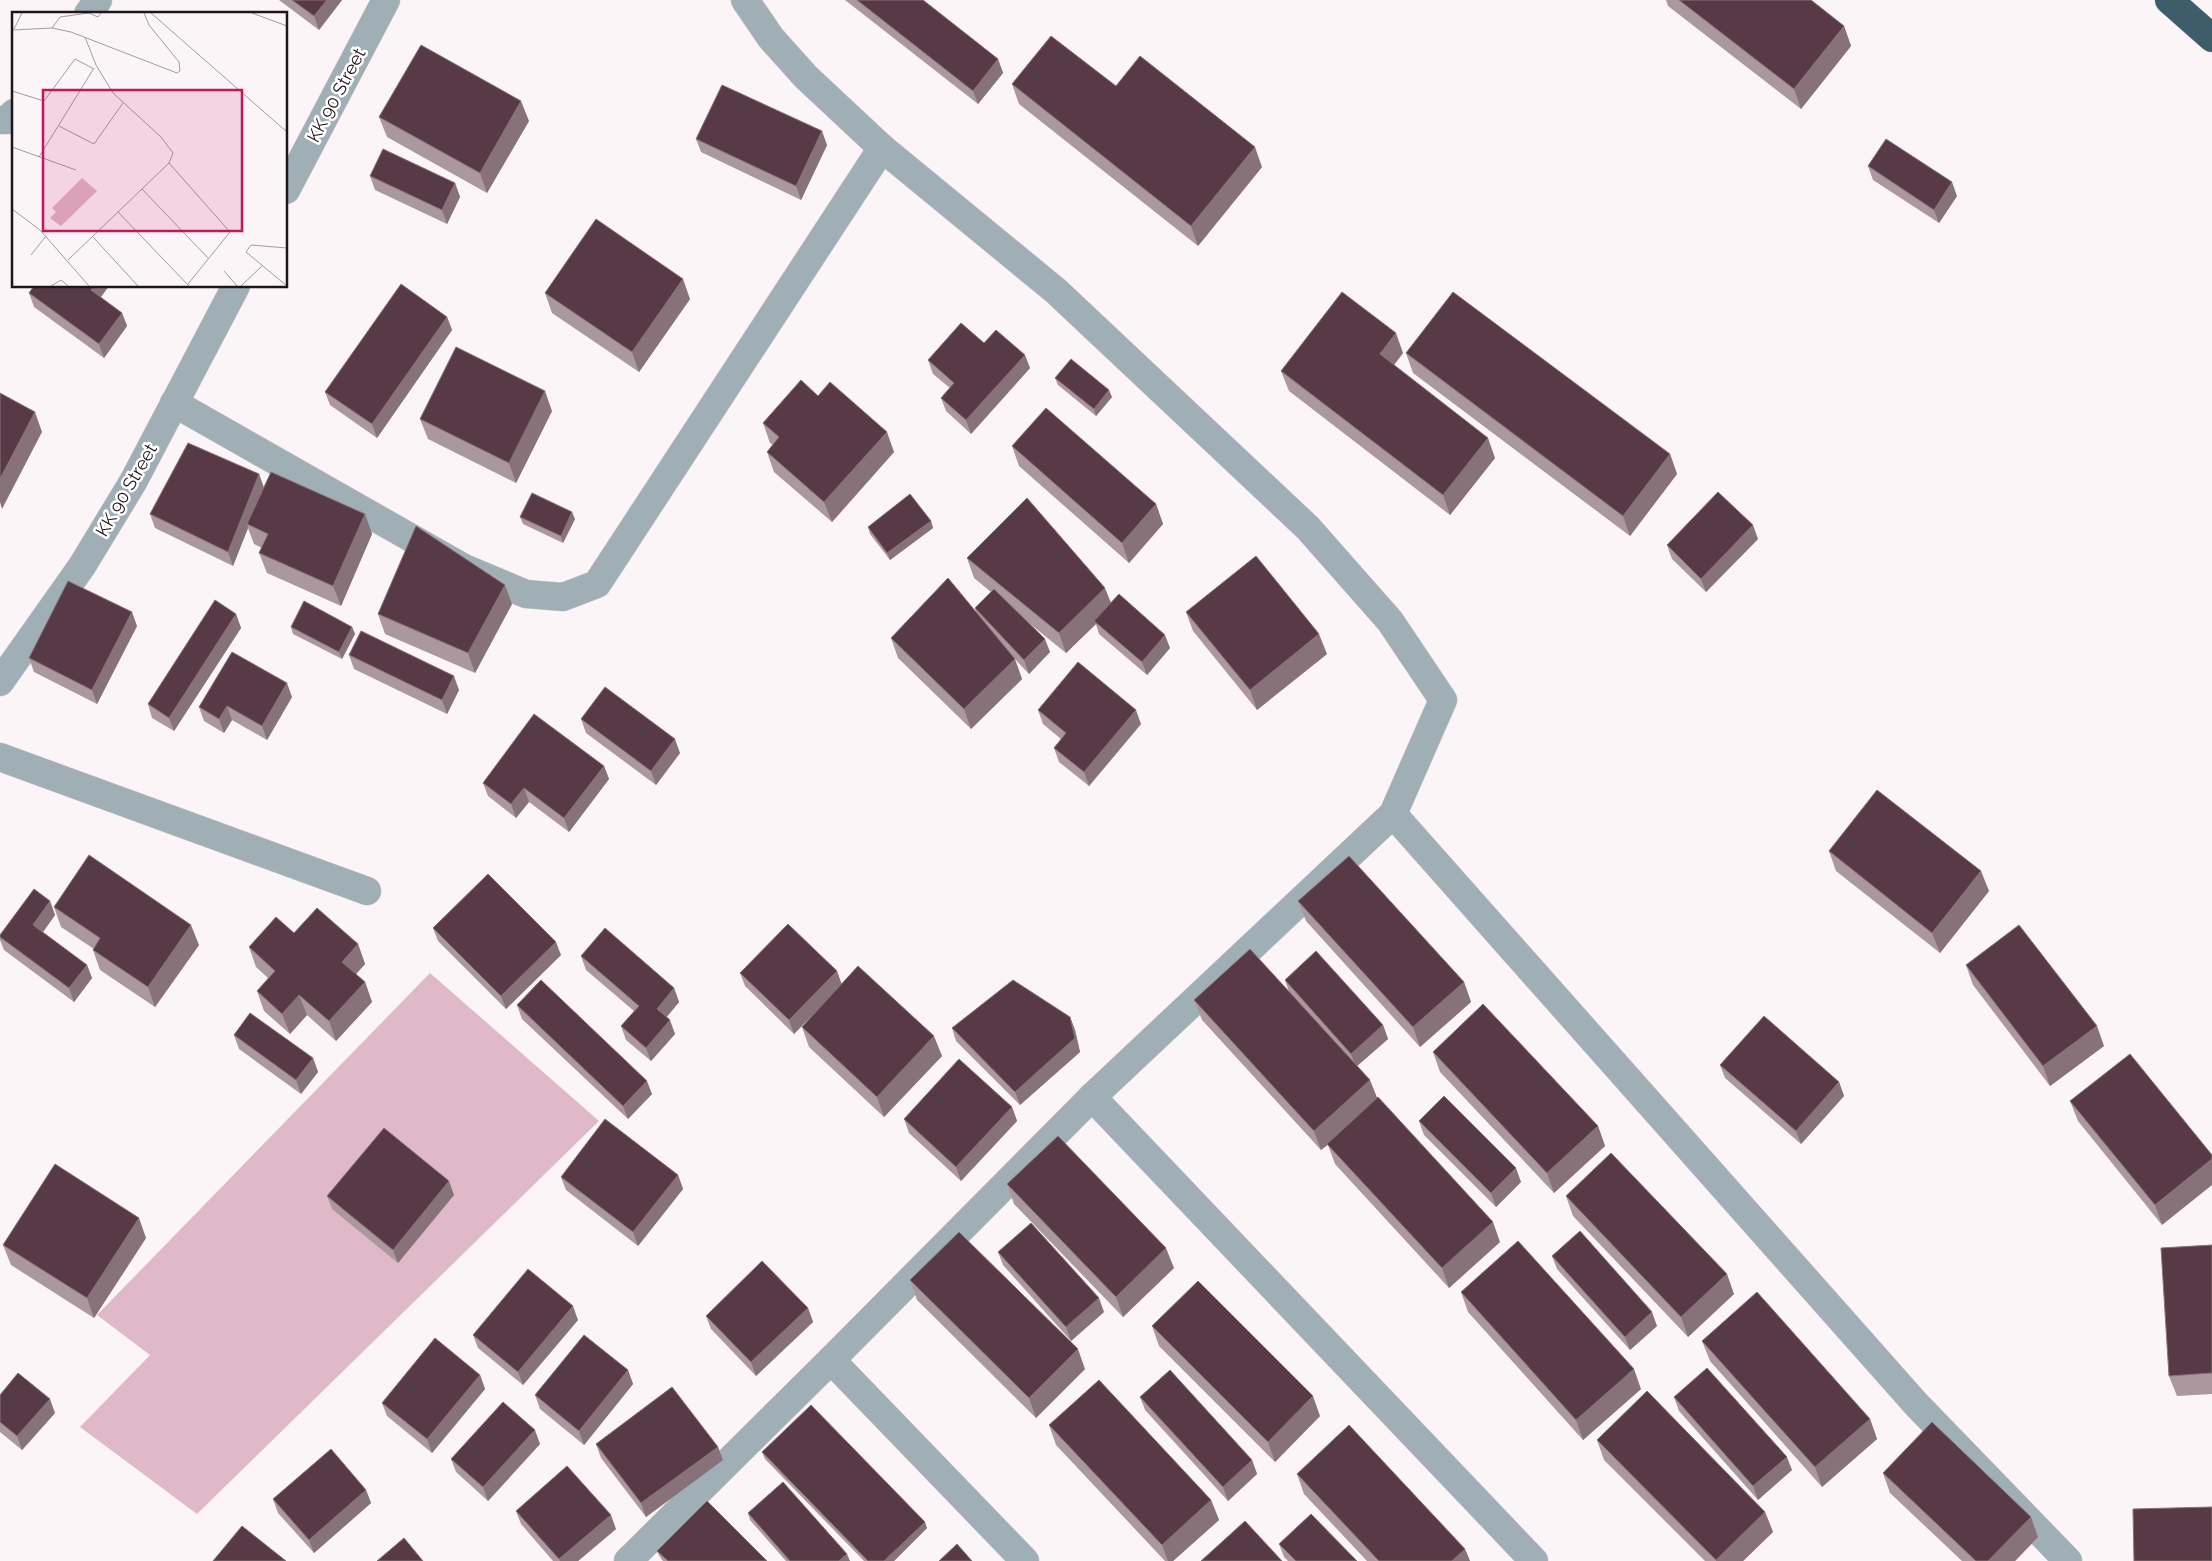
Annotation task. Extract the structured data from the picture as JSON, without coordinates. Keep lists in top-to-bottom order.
{
  "streets": {
    "street": ["KK 90 Street"]
  }
}
